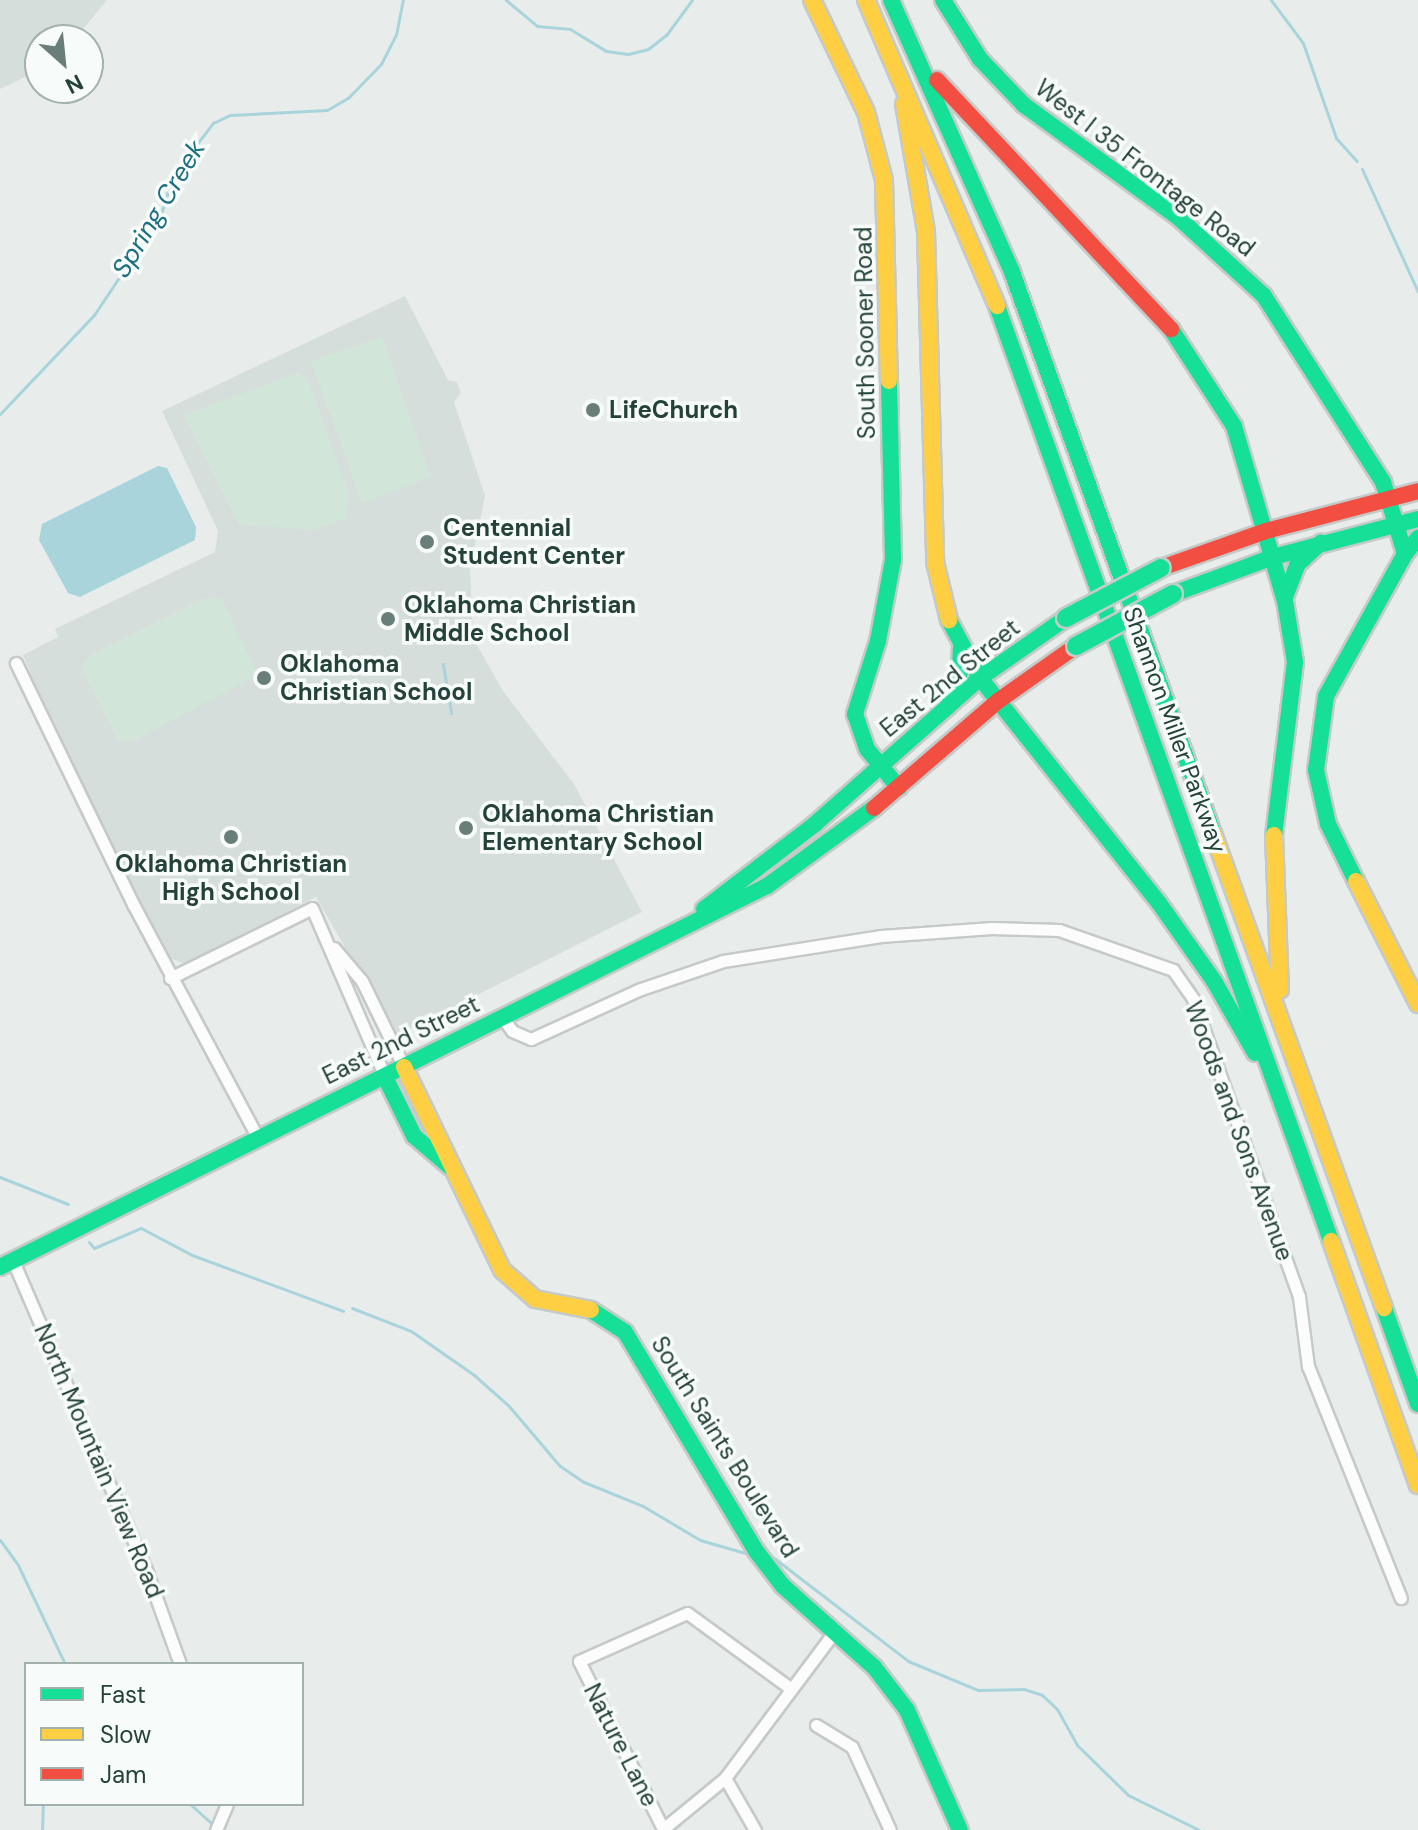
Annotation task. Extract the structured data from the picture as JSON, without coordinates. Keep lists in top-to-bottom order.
{
  "streets": {
    "main road": [
      "West I 35 Frontage Road",
      "South Sooner Road",
      "East 2nd Street",
      "Shannon Miller Parkway",
      "South Saints Boulevard"
    ],
    "street": ["Woods and Sons Avenue", "North Mountain View Road", "Nature Lane"]
  },
  "crossings": [
    ["West I 35 Frontage Road", "East 2nd Street"],
    ["South Sooner Road", "East 2nd Street"],
    ["East 2nd Street", "Woods and Sons Avenue"],
    ["East 2nd Street", "South Saints Boulevard"],
    ["East 2nd Street", "North Mountain View Road"]
  ],
  "water": ["Spring Creek"],
  "places": [
    "LifeChurch",
    "Centennial Student Center",
    "Oklahoma Christian Middle School",
    "Oklahoma Christian School",
    "Oklahoma Christian Elementary School",
    "Oklahoma Christian High School"
  ],
  "legend": ["Fast", "Slow", "Jam"],
  "north": "bottom right"
}
